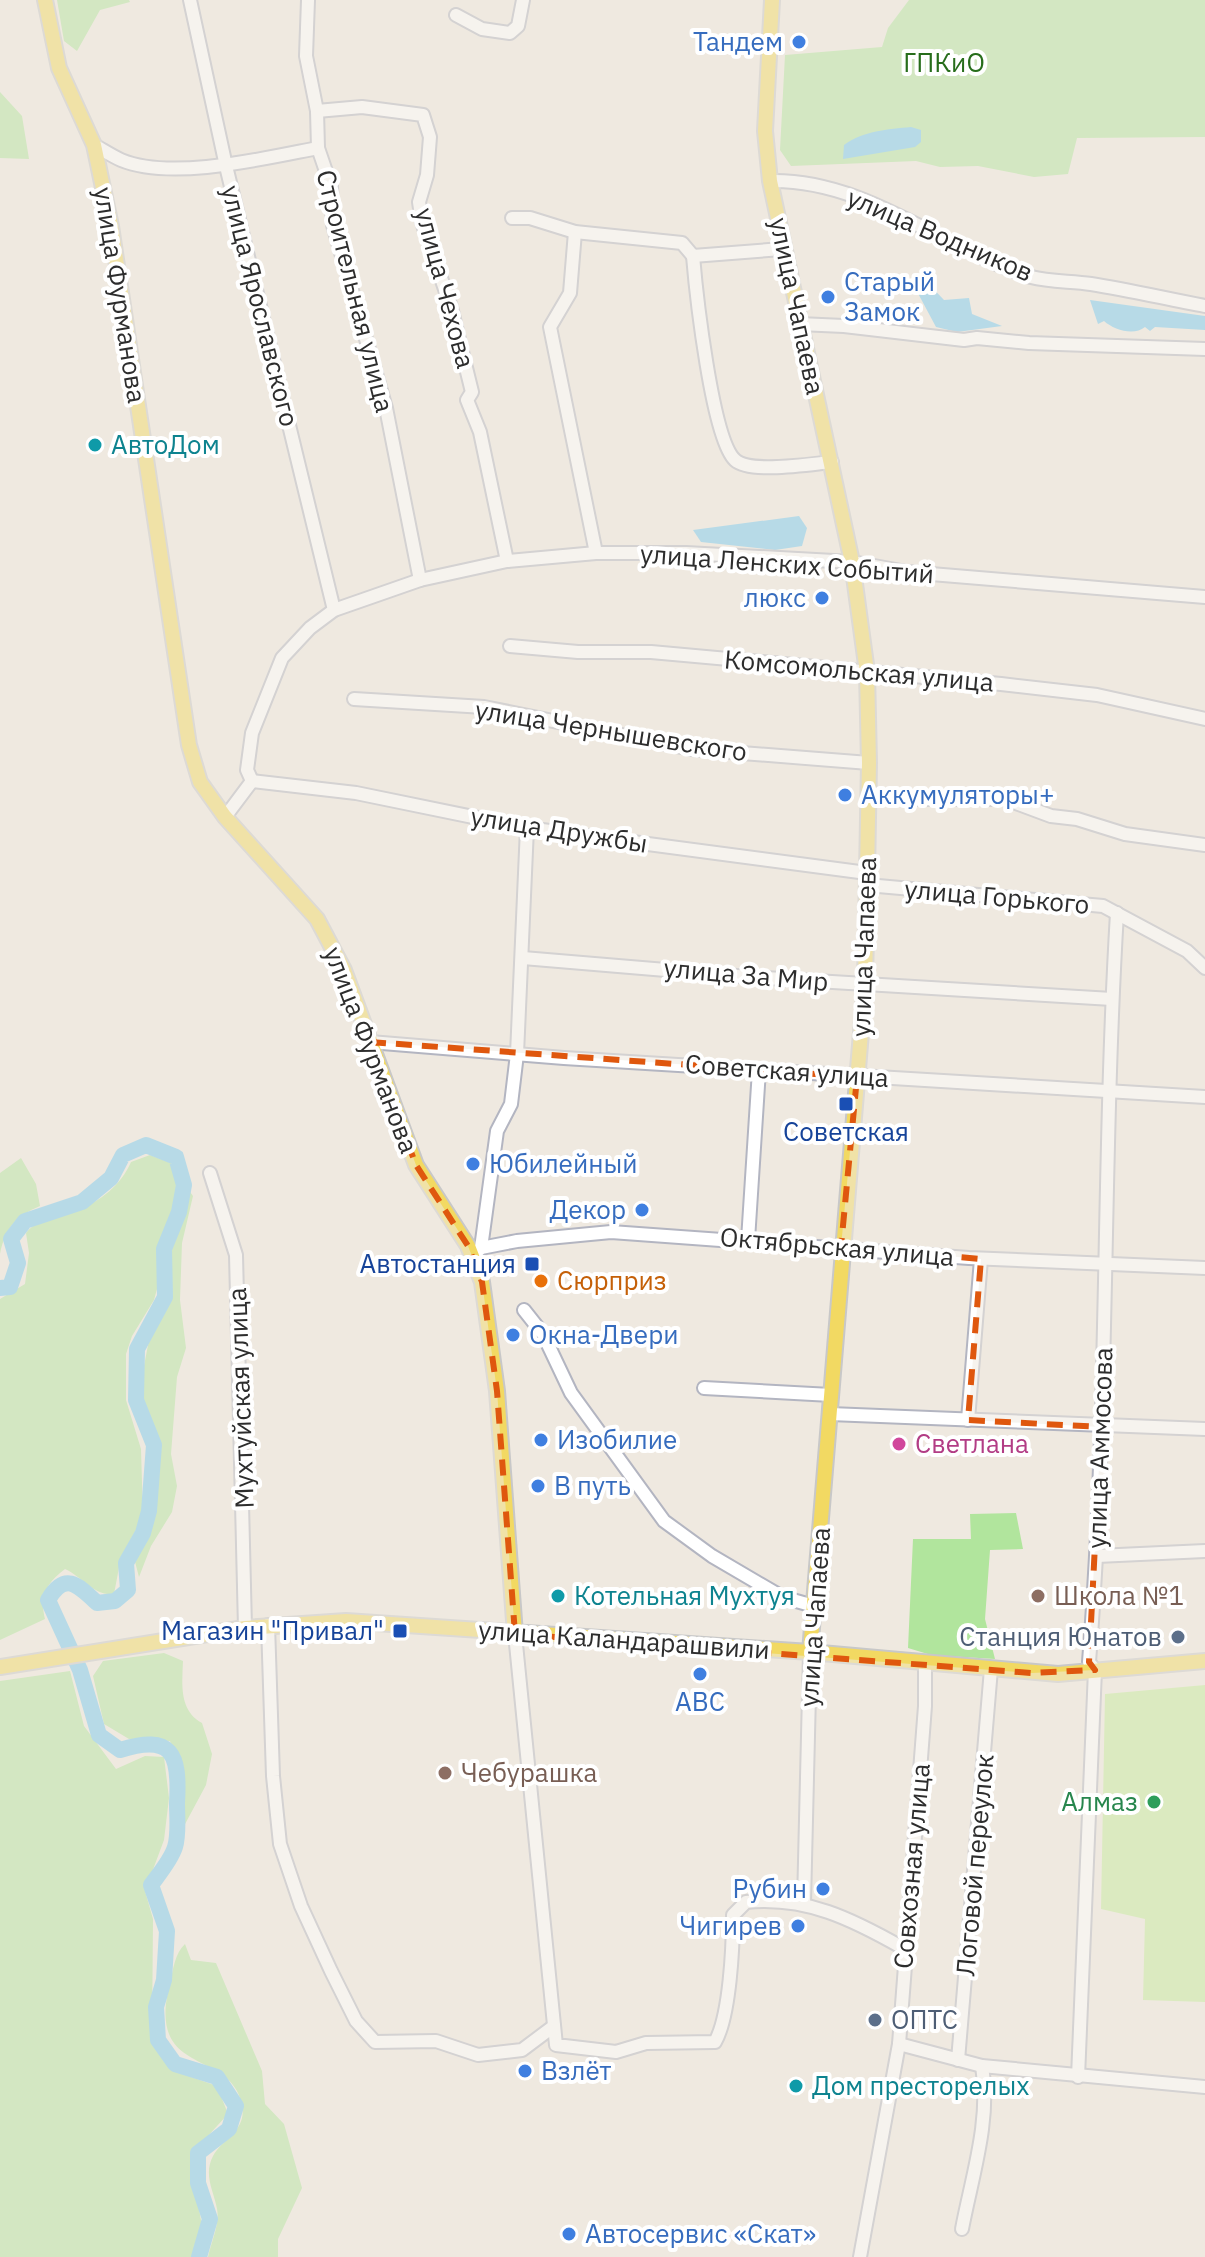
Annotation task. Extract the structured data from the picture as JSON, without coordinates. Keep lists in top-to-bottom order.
{
  "streets": {
    "main road": ["улица Фурманова", "улица Чапаева", "улица Каландарашвили"],
    "street": [
      "улица Водников",
      "улица Чехова",
      "Строительная улица",
      "улица Ярославского",
      "улица Ленских Событий",
      "Комсомольская улица",
      "улица Чернышевского",
      "улица Дружбы",
      "улица Горького",
      "улица За Мир",
      "Советская улица",
      "Октябрьская улица",
      "Мухтуйская улица",
      "улица Аммосова",
      "Логовой переулок",
      "Совхозная улица"
    ]
  },
  "crossings": [
    ["улица Водников", "улица Чапаева"],
    ["улица Чехова", "Строительная улица"],
    ["улица Чехова", "улица Ленских Событий"],
    ["Строительная улица", "улица Ленских Событий"],
    ["улица Фурманова", "улица Чапаева"],
    ["улица Фурманова", "Советская улица"],
    ["улица Фурманова", "Октябрьская улица"],
    ["улица Фурманова", "улица Каландарашвили"],
    ["улица Ярославского", "улица Ленских Событий"],
    ["улица Чапаева", "улица Ленских Событий"],
    ["улица Чапаева", "Комсомольская улица"],
    ["улица Чапаева", "улица Чернышевского"],
    ["улица Чапаева", "улица Дружбы"],
    ["улица Чапаева", "улица Горького"],
    ["улица Чапаева", "улица За Мир"],
    ["улица Чапаева", "Советская улица"],
    ["улица Чапаева", "Октябрьская улица"],
    ["улица Чапаева", "улица Каландарашвили"],
    ["улица Ленских Событий", "улица Дружбы"],
    ["улица Дружбы", "улица Горького"],
    ["улица Горького", "улица Аммосова"],
    ["улица За Мир", "улица Аммосова"],
    ["Советская улица", "улица Аммосова"],
    ["Октябрьская улица", "улица Аммосова"],
    ["Мухтуйская улица", "улица Каландарашвили"],
    ["улица Аммосова", "улица Каландарашвили"],
    ["улица Каландарашвили", "Логовой переулок"],
    ["улица Каландарашвили", "Совхозная улица"]
  ],
  "parks": ["ГПКиО"],
  "places": {
    "other": [
      "Тандем",
      "Старый Замок",
      "АвтоДом",
      "люкс",
      "Аккумуляторы+",
      "Юбилейный",
      "Декор",
      "Сюрприз",
      "Окна-Двери",
      "Изобилие",
      "Светлана",
      "В путь",
      "Котельная Мухтуя",
      "Школа №1",
      "Станция Юнатов",
      "ABC",
      "Чебурашка",
      "Алмаз",
      "Рубин",
      "Чигирев",
      "ОПТС",
      "Взлёт",
      "Дом престорелых",
      "Автосервис «Скат»"
    ],
    "transit": ["Советская", "Автостанция", "Магазин \"Привал\""]
  }
}
